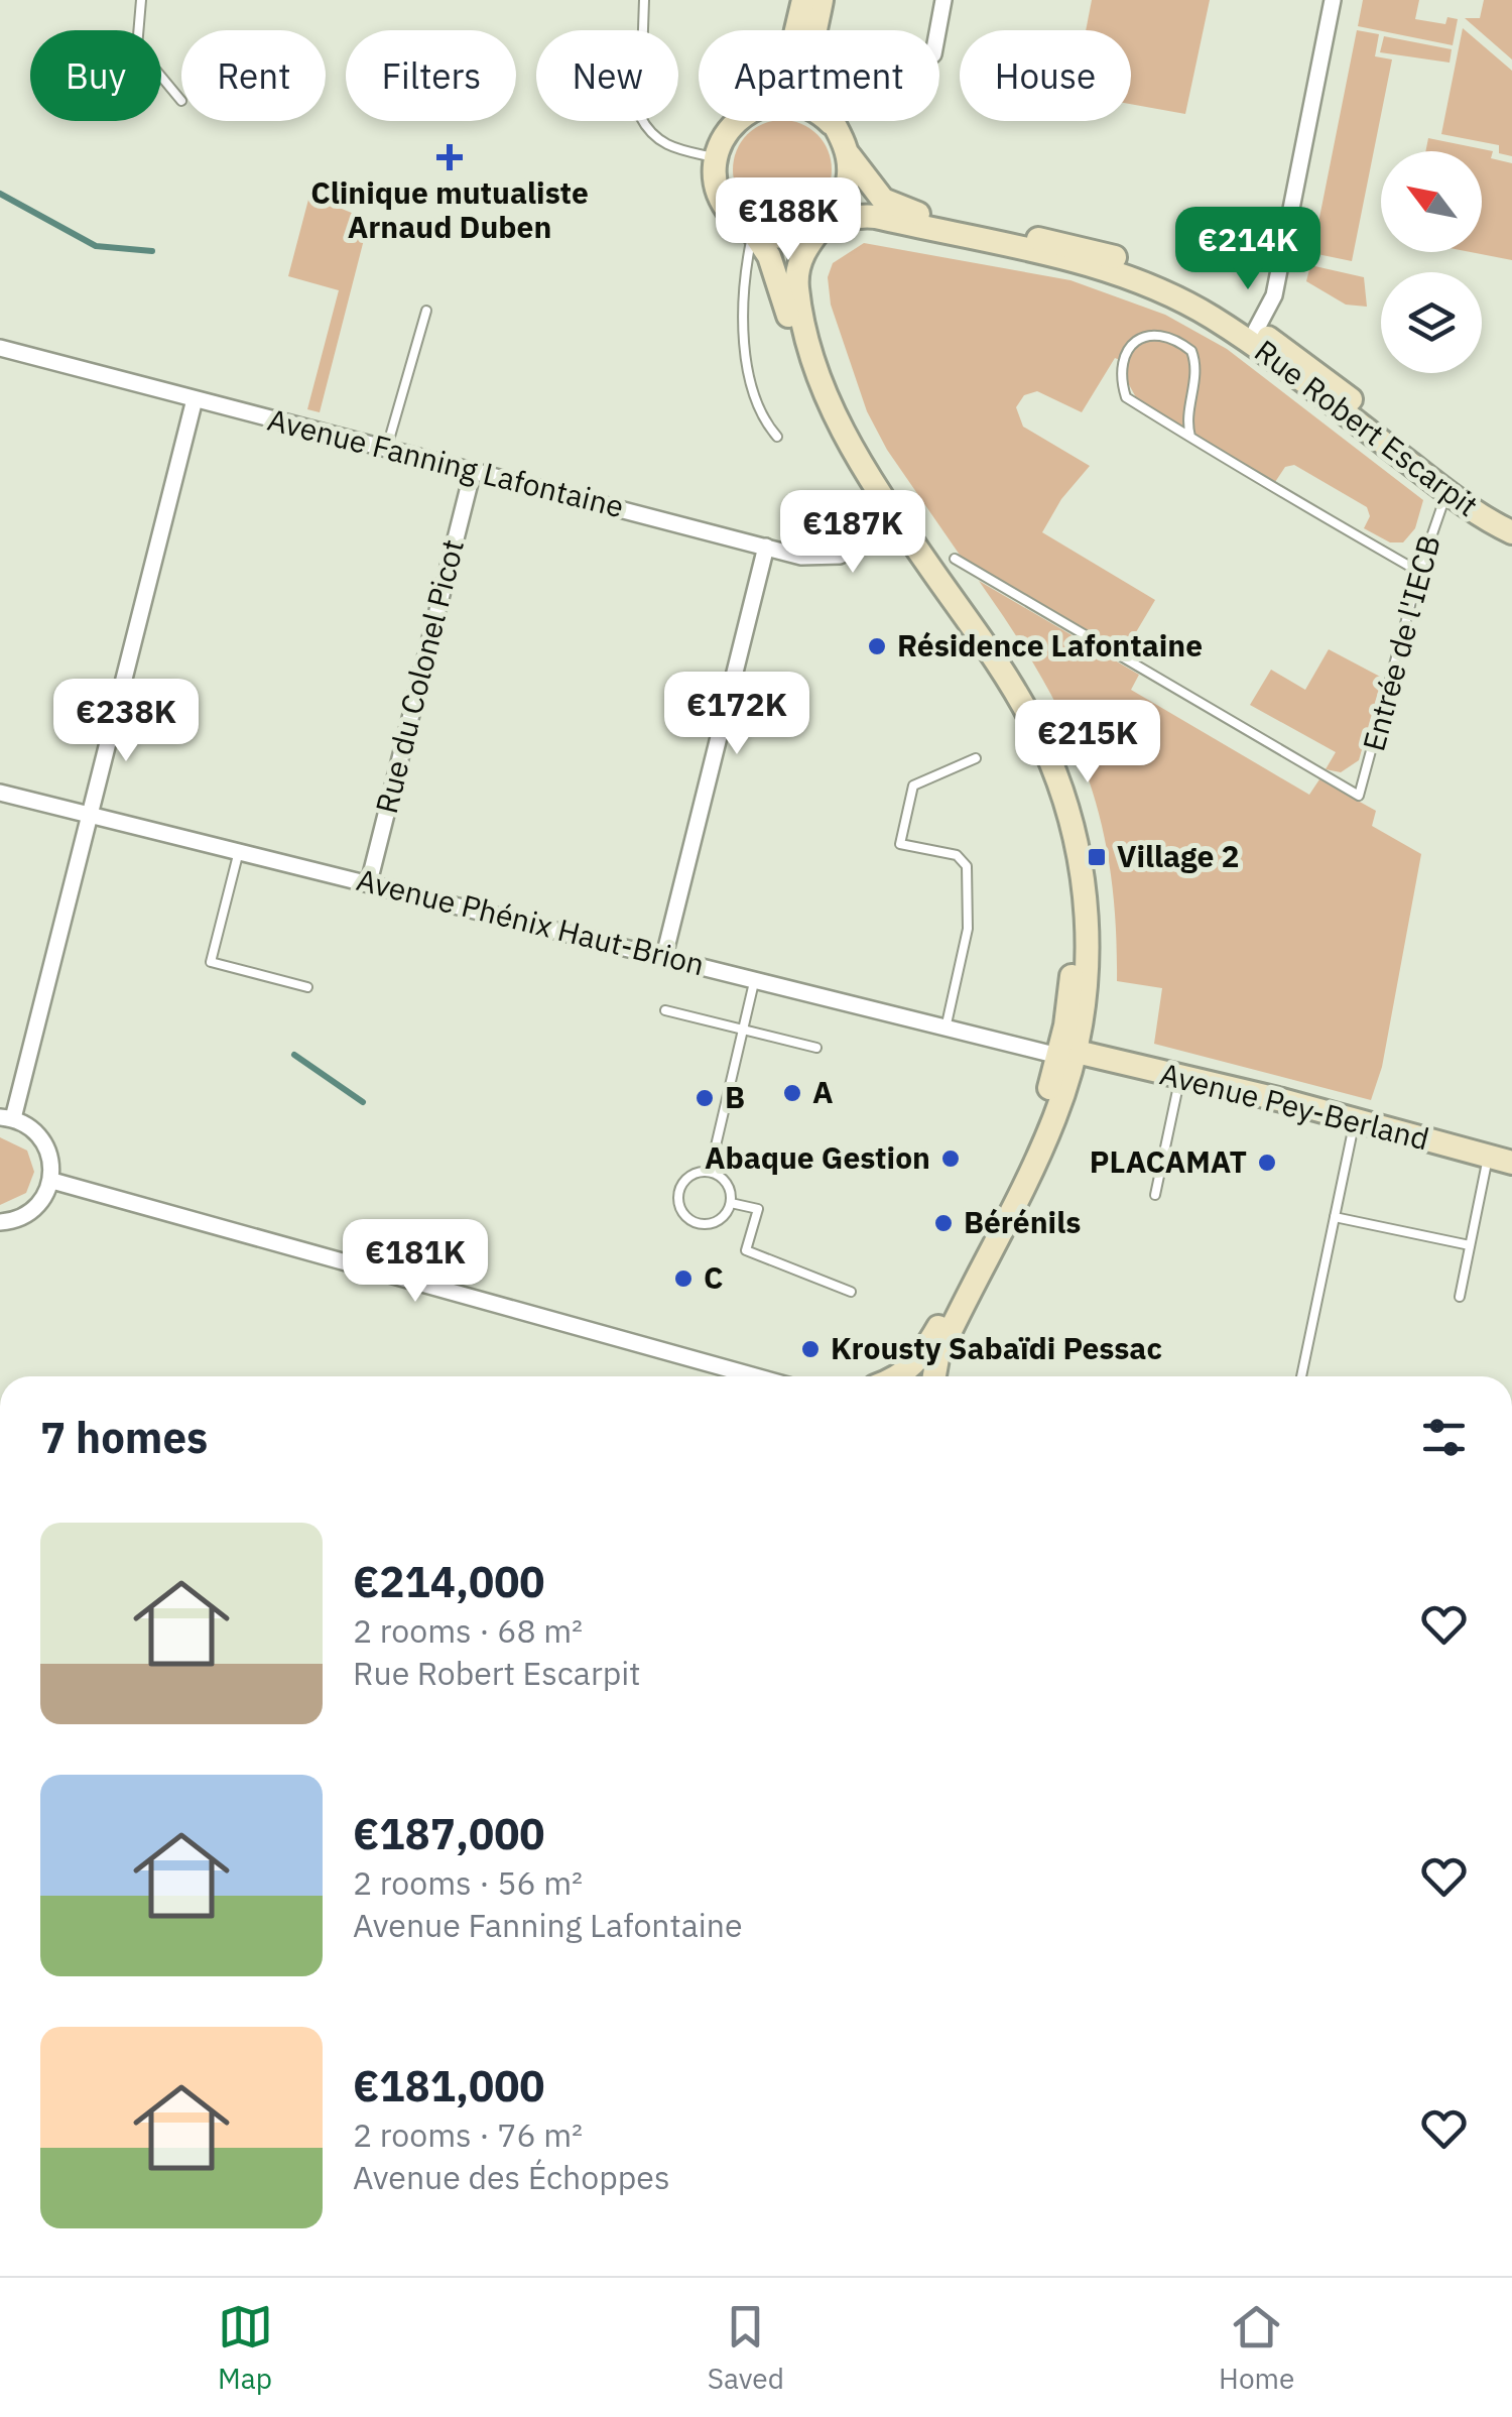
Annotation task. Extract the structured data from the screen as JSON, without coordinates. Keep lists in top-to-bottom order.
{
  "streets": {
    "main road": ["Rue Robert Escarpit", "Avenue Pey-Berland"],
    "street": ["Avenue Fanning Lafontaine", "Rue du Colonel Picot", "Avenue Phénix Haut-Brion"],
    "lane": ["Entrée de l'IECB"]
  },
  "crossings": [
    ["Rue Robert Escarpit", "Entrée de l'IECB"],
    ["Avenue Fanning Lafontaine", "Rue du Colonel Picot"],
    ["Rue du Colonel Picot", "Avenue Phénix Haut-Brion"],
    ["Avenue Phénix Haut-Brion", "Avenue Pey-Berland"]
  ],
  "places": {
    "health": ["Clinique mutualiste Arnaud Duben"],
    "other": [
      "Résidence Lafontaine",
      "A",
      "B",
      "Abaque Gestion",
      "PLACAMAT",
      "Bérénils",
      "C",
      "Krousty Sabaïdi Pessac"
    ],
    "transit": ["Village 2"]
  },
  "north": "top left",
  "page": {
    "chip": [
      "Buy",
      "Rent",
      "Filters",
      "New",
      "Apartment",
      "House"
    ],
    "price": [
      "€188K",
      "€214K",
      "€187K",
      "€172K",
      "€238K",
      "€215K",
      "€181K"
    ],
    "heading": "7 homes",
    "list": [
      {
        "name": "€214,000",
        "note": "2 rooms · 68 m² · Rue Robert Escarpit"
      },
      {
        "name": "€187,000",
        "note": "2 rooms · 56 m² · Avenue Fanning Lafontaine"
      },
      {
        "name": "€181,000",
        "note": "2 rooms · 76 m² · Avenue des Échoppes"
      }
    ],
    "tabs": ["Map", "Saved", "Home"]
  }
}
